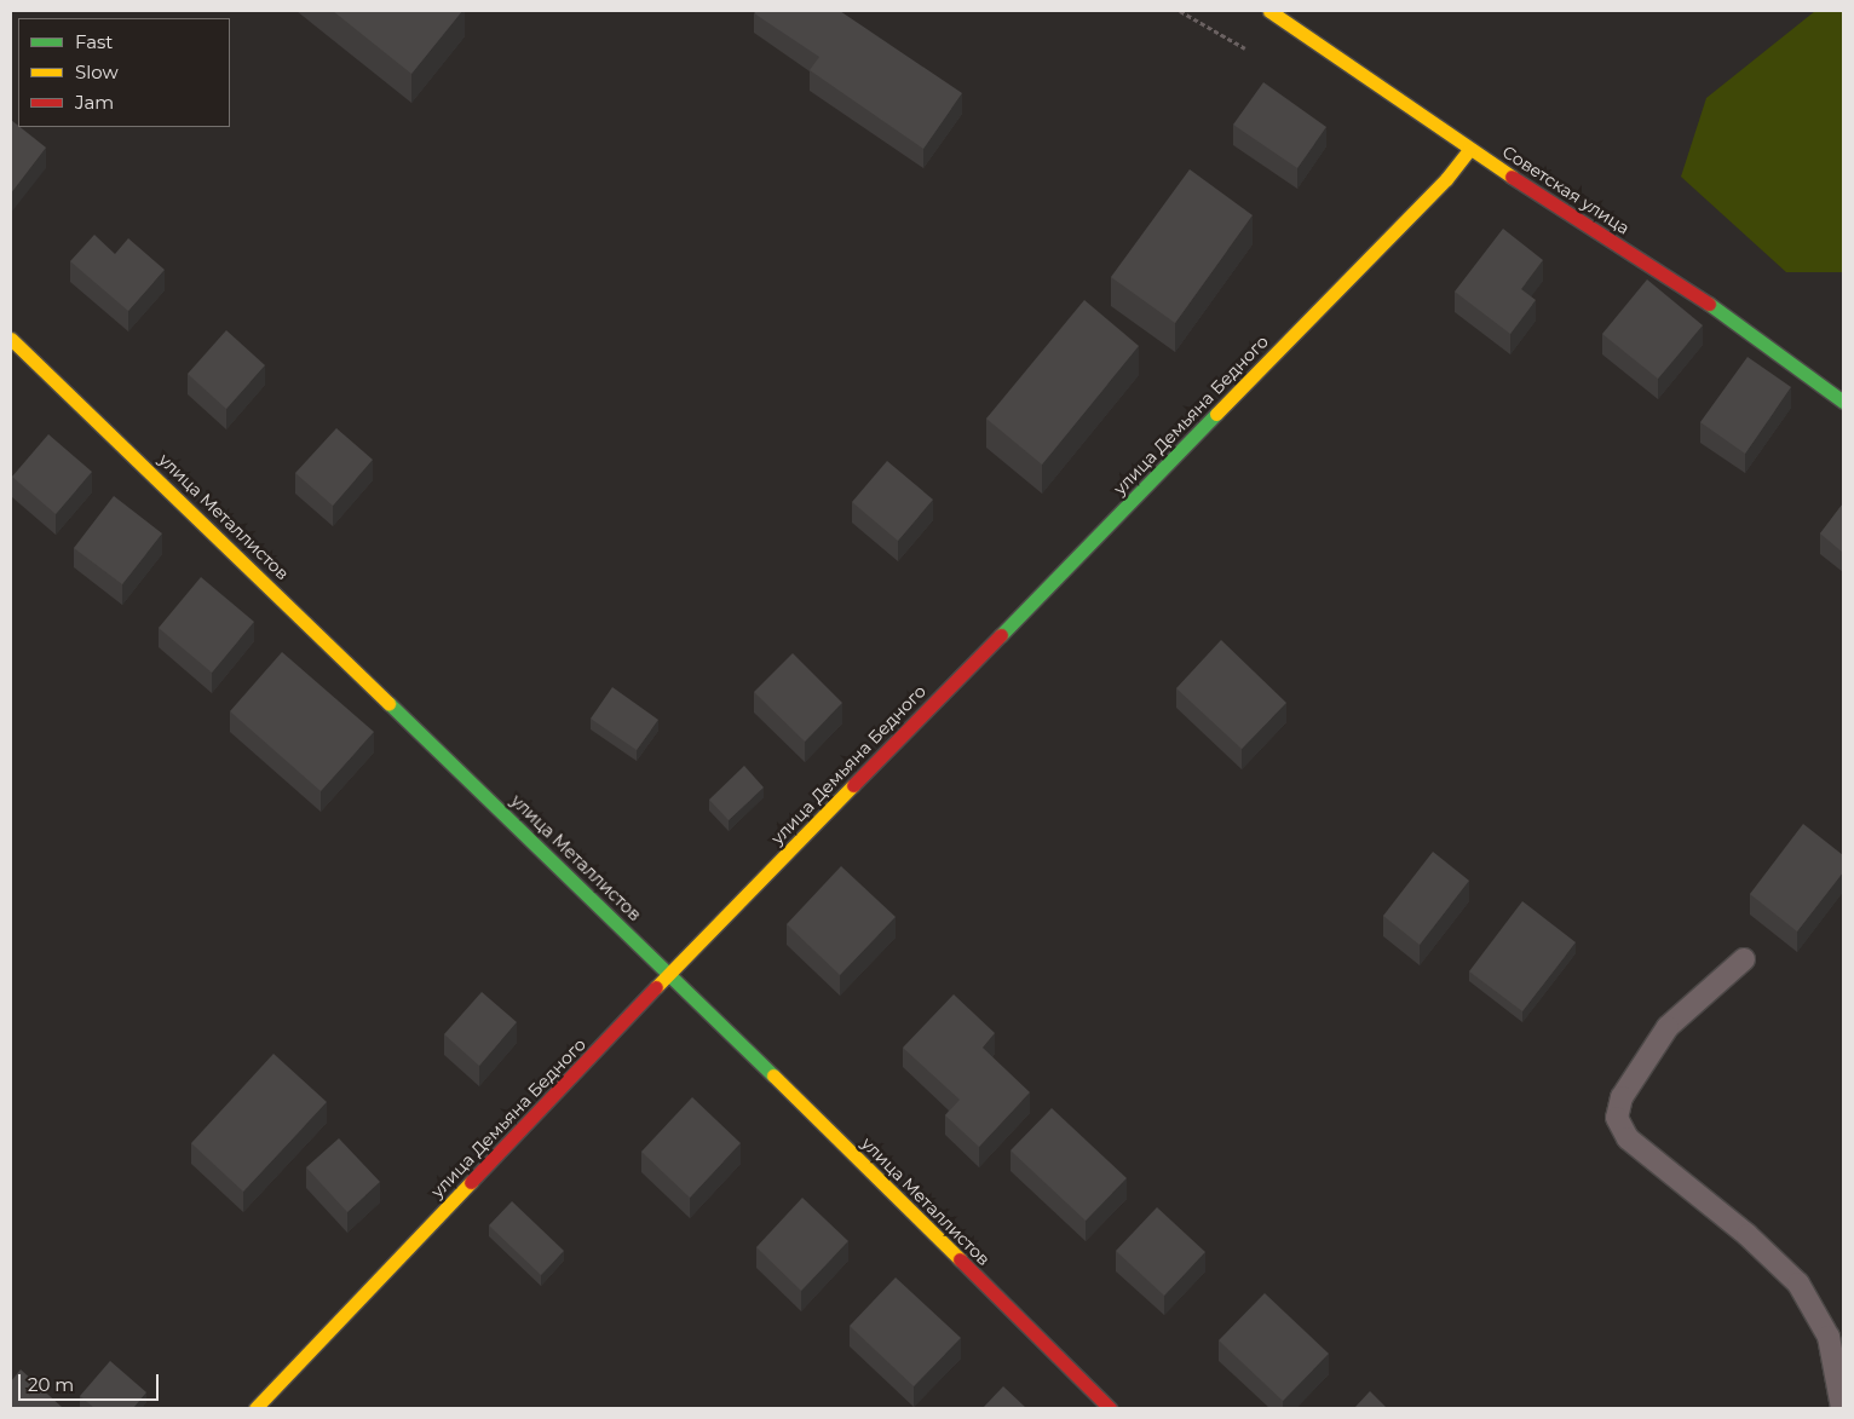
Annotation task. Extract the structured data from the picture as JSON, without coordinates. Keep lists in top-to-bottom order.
{
  "streets": {
    "street": ["Советская улица", "улица Демьяна Бедного", "улица Металлистов"]
  },
  "crossings": [
    ["Советская улица", "улица Демьяна Бедного"],
    ["улица Демьяна Бедного", "улица Металлистов"]
  ],
  "legend": ["Fast", "Slow", "Jam"],
  "scale_bar": "20 m"
}
